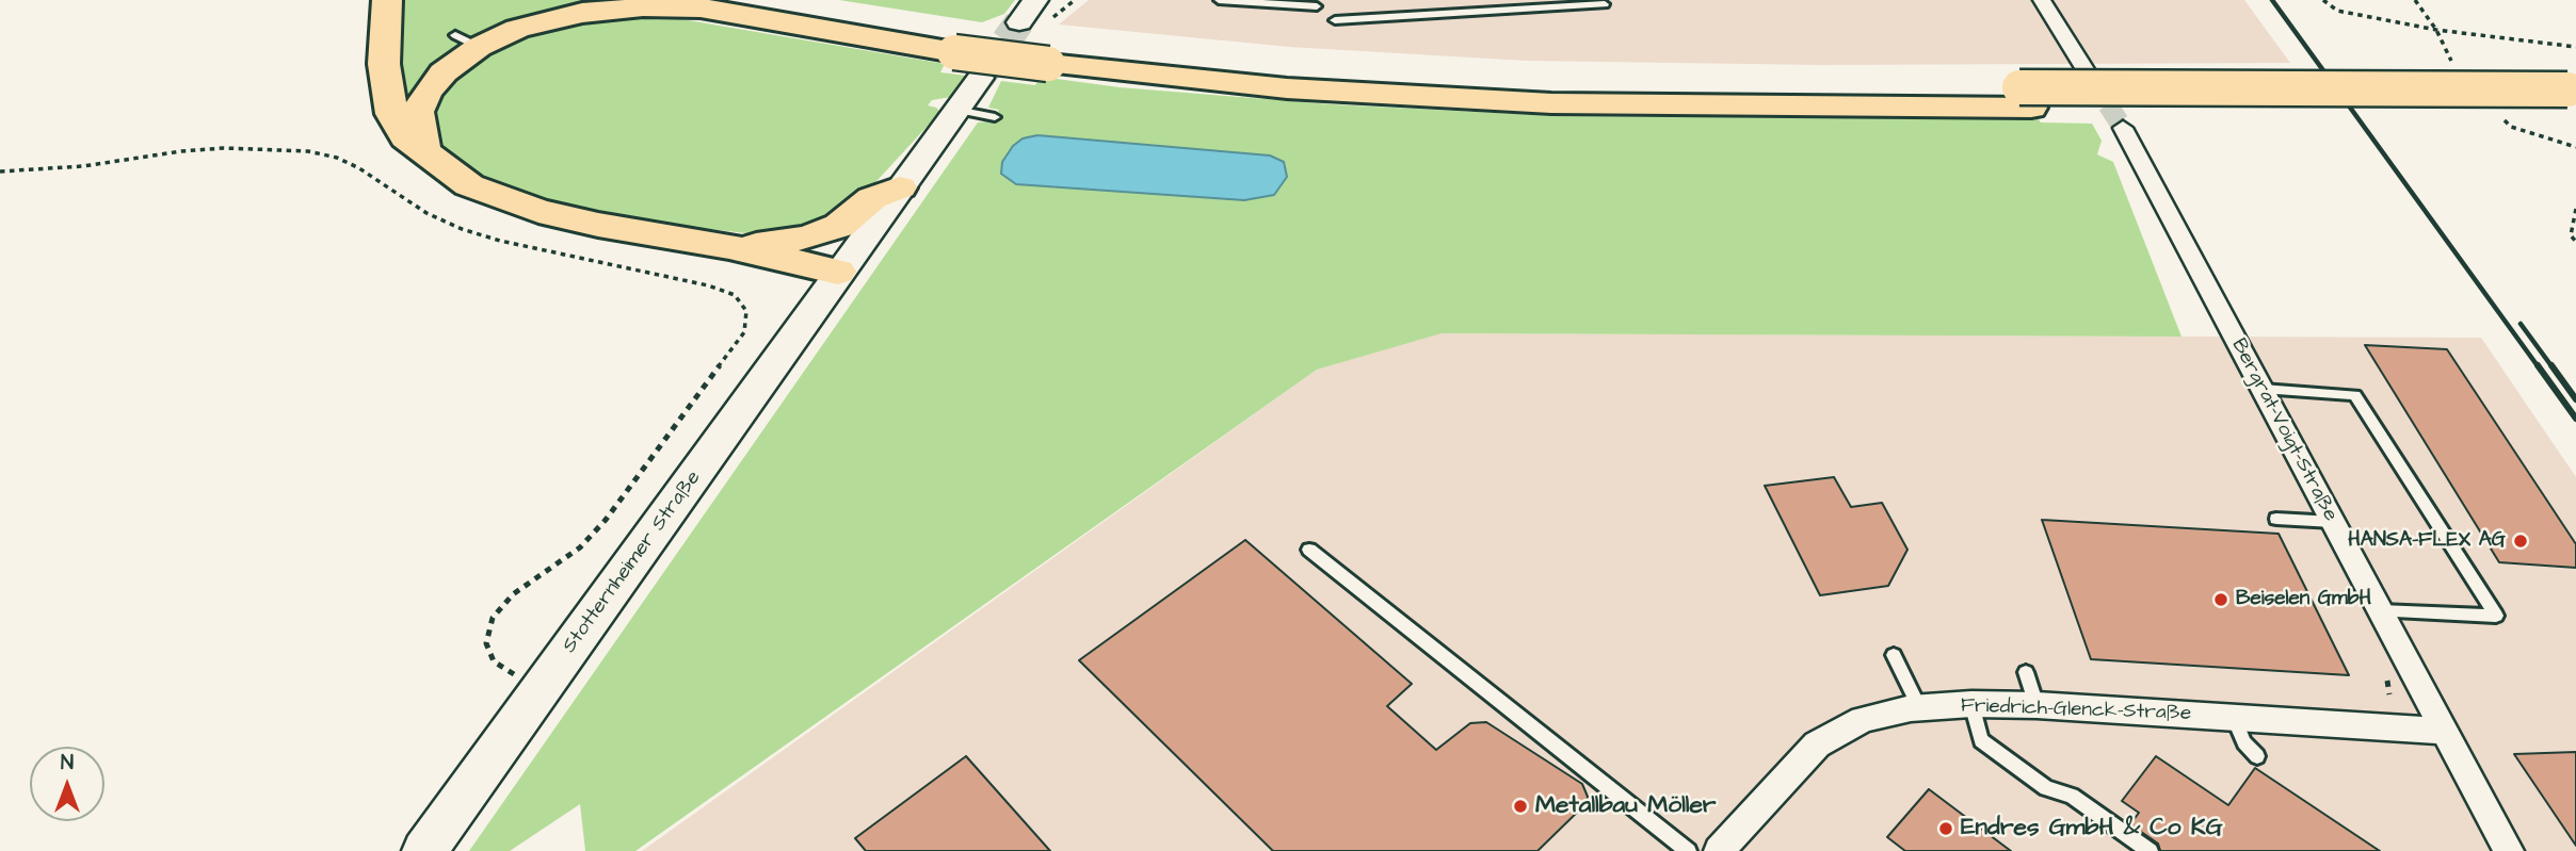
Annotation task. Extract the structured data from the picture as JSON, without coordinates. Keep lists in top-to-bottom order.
{
  "streets": {
    "main road": ["Stotternheimer Straße"],
    "street": ["Bergrat-Voigt-Straße", "Friedrich-Glenck-Straße"]
  },
  "crossings": [
    ["Bergrat-Voigt-Straße", "Friedrich-Glenck-Straße"]
  ],
  "places": [
    "HANSA-FLEX AG",
    "Beiselen GmbH",
    "Metallbau Möller",
    "Endres GmbH & Co KG"
  ],
  "north": "top"
}
